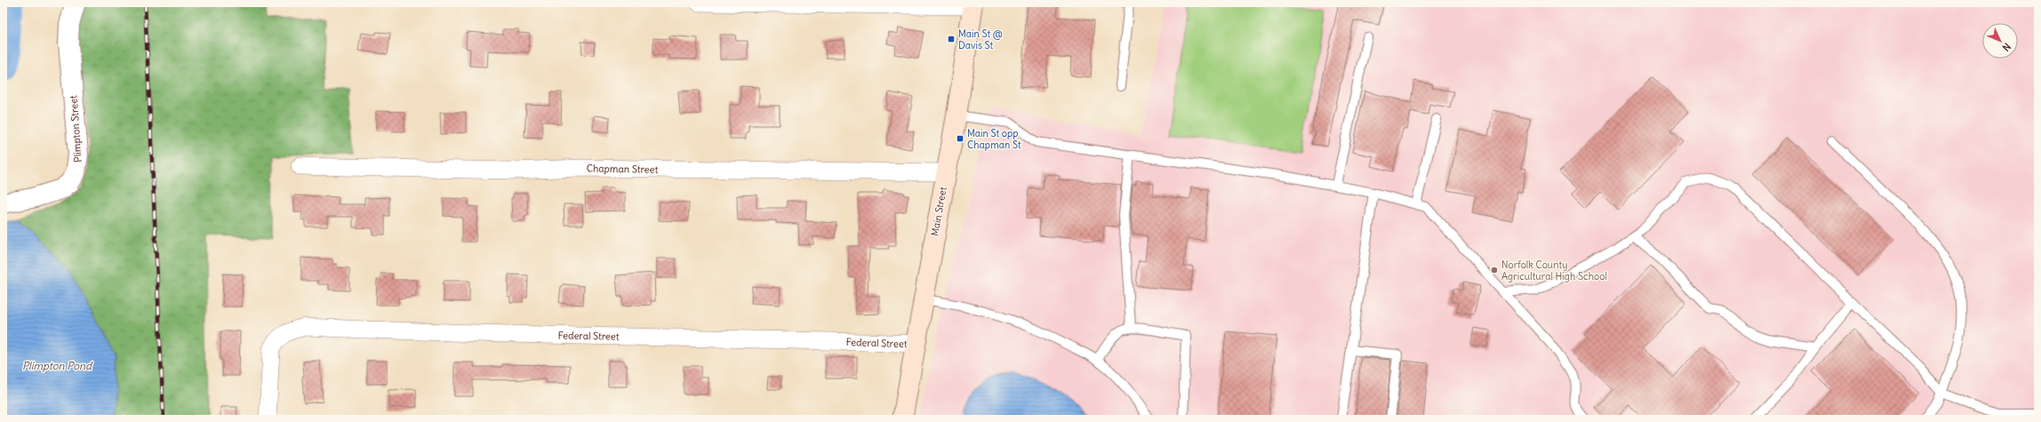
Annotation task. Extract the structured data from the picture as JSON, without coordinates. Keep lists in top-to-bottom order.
{
  "streets": {
    "main road": ["Main Street"],
    "street": ["Plimpton Street", "Chapman Street", "Federal Street"]
  },
  "crossings": [
    ["Chapman Street", "Main Street"],
    ["Main Street", "Federal Street"]
  ],
  "water": ["Plimpton Pond"],
  "places": {
    "transit": ["Main St @ Davis St", "Main St opp Chapman St"],
    "other": ["Norfolk County Agricultural High School"]
  },
  "north": "bottom right"
}
